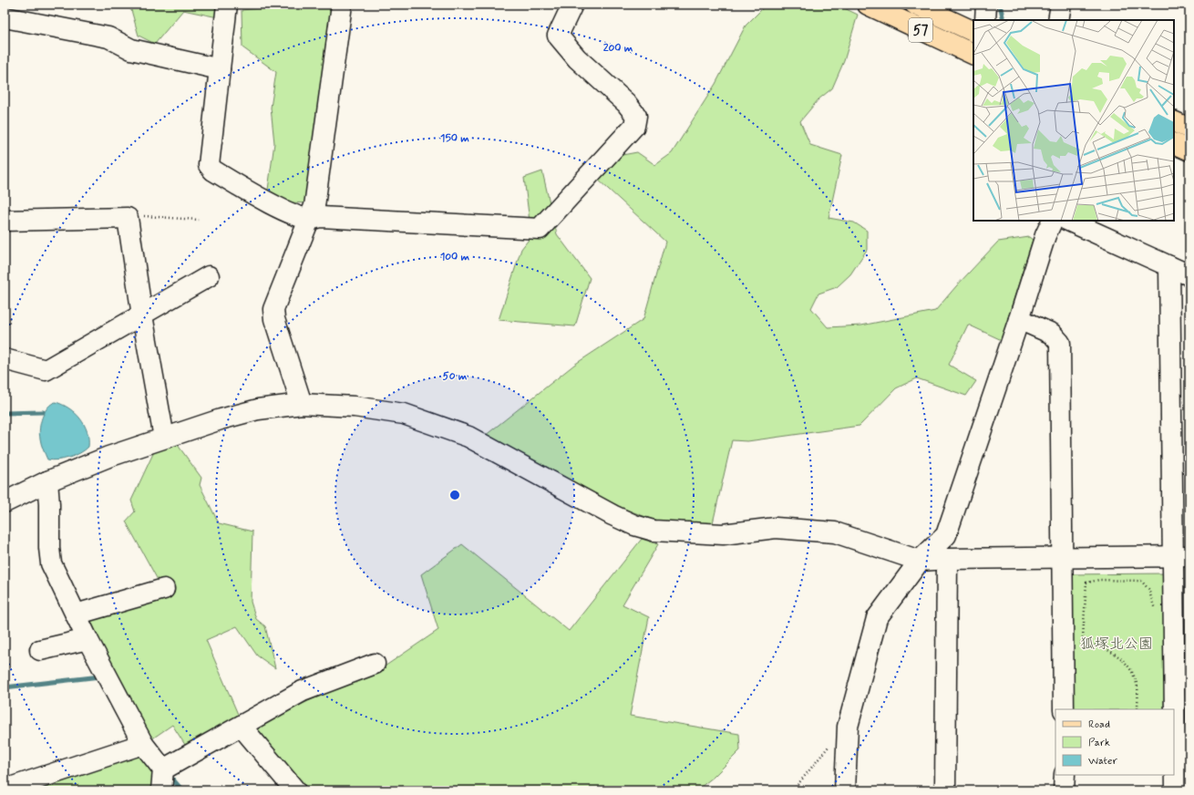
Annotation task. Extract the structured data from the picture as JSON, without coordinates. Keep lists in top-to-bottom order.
{
  "streets": {
    "main road": ["57"]
  },
  "parks": ["狐塚北公園"],
  "legend": ["Road", "Park", "Water"],
  "rings": [
    "200 m",
    "150 m",
    "100 m",
    "50 m"
  ]
}
